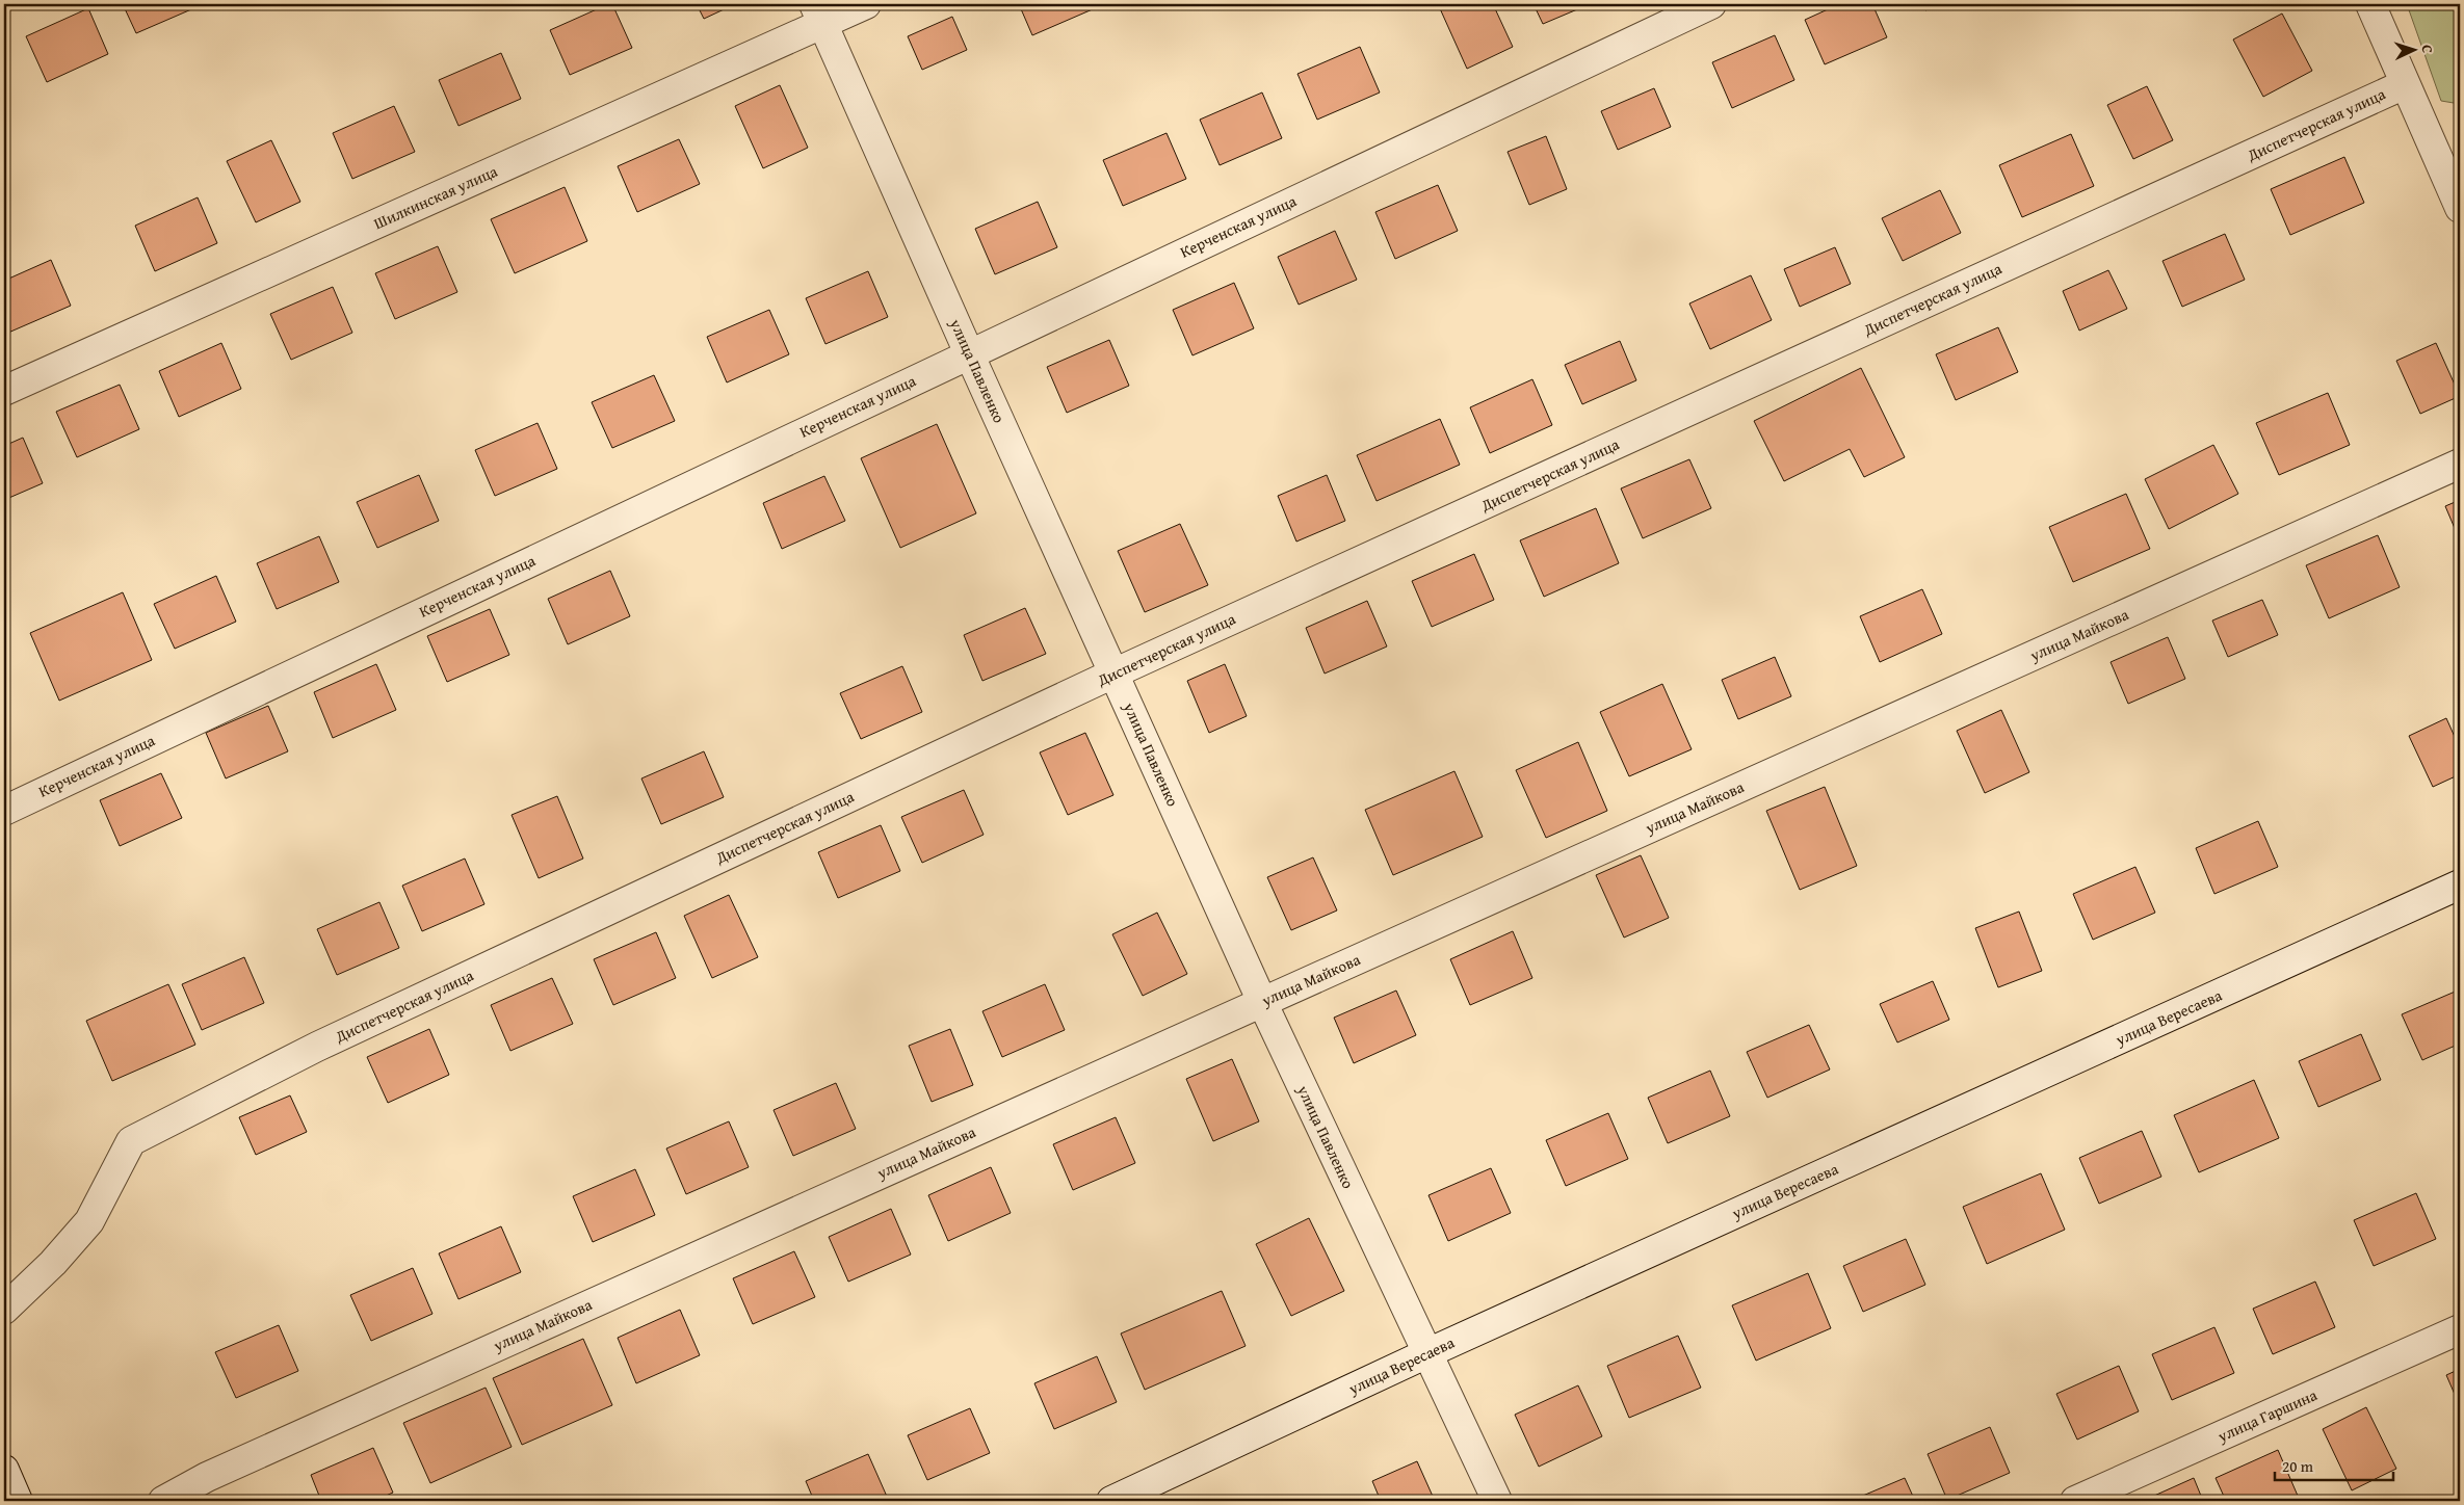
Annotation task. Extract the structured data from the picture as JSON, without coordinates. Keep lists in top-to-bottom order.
{
  "streets": {
    "street": [
      "Диспетчерская улица",
      "Шилкинская улица",
      "Керченская улица",
      "улица Павленко",
      "улица Майкова",
      "улица Вересаева",
      "улица Гаршина"
    ]
  },
  "crossings": [
    ["Диспетчерская улица", "улица Павленко"],
    ["Шилкинская улица", "улица Павленко"],
    ["Керченская улица", "улица Павленко"],
    ["улица Павленко", "улица Майкова"],
    ["улица Павленко", "улица Вересаева"]
  ],
  "scale_bar": "20 m",
  "north": "right"
}
